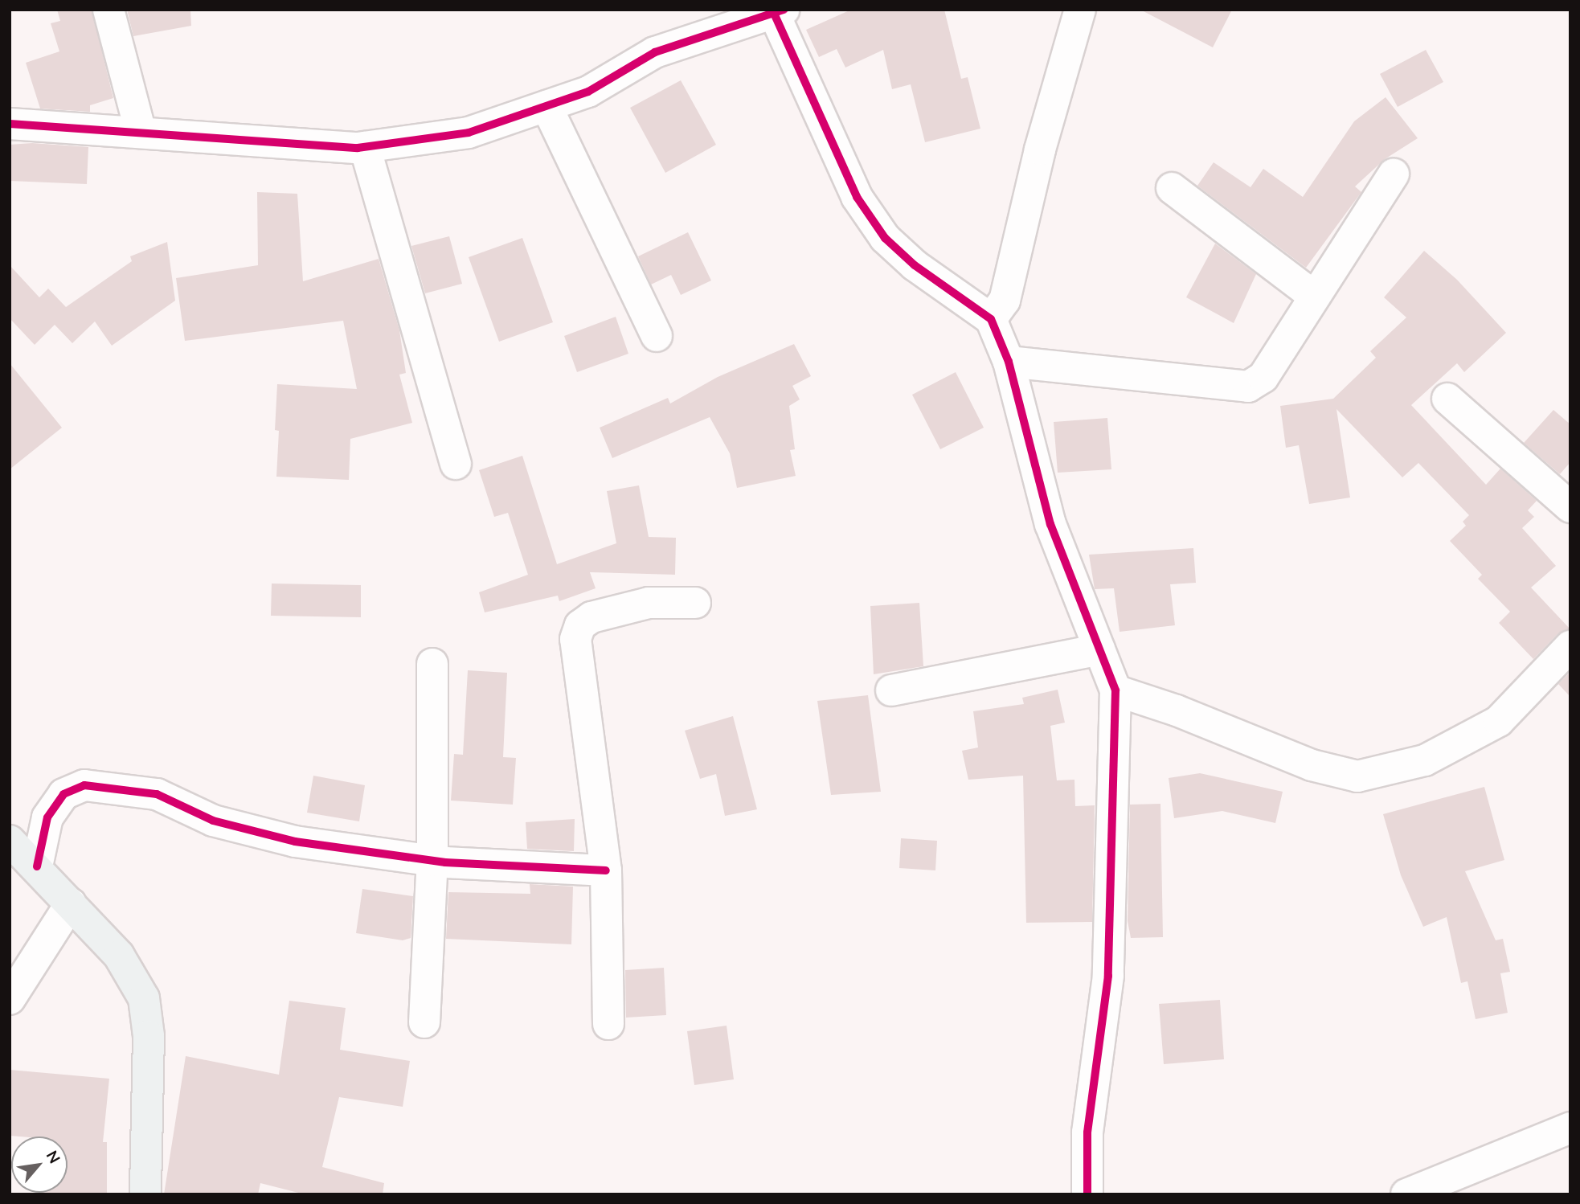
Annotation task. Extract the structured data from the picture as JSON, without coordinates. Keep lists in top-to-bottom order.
{
  "north": "top right"
}
